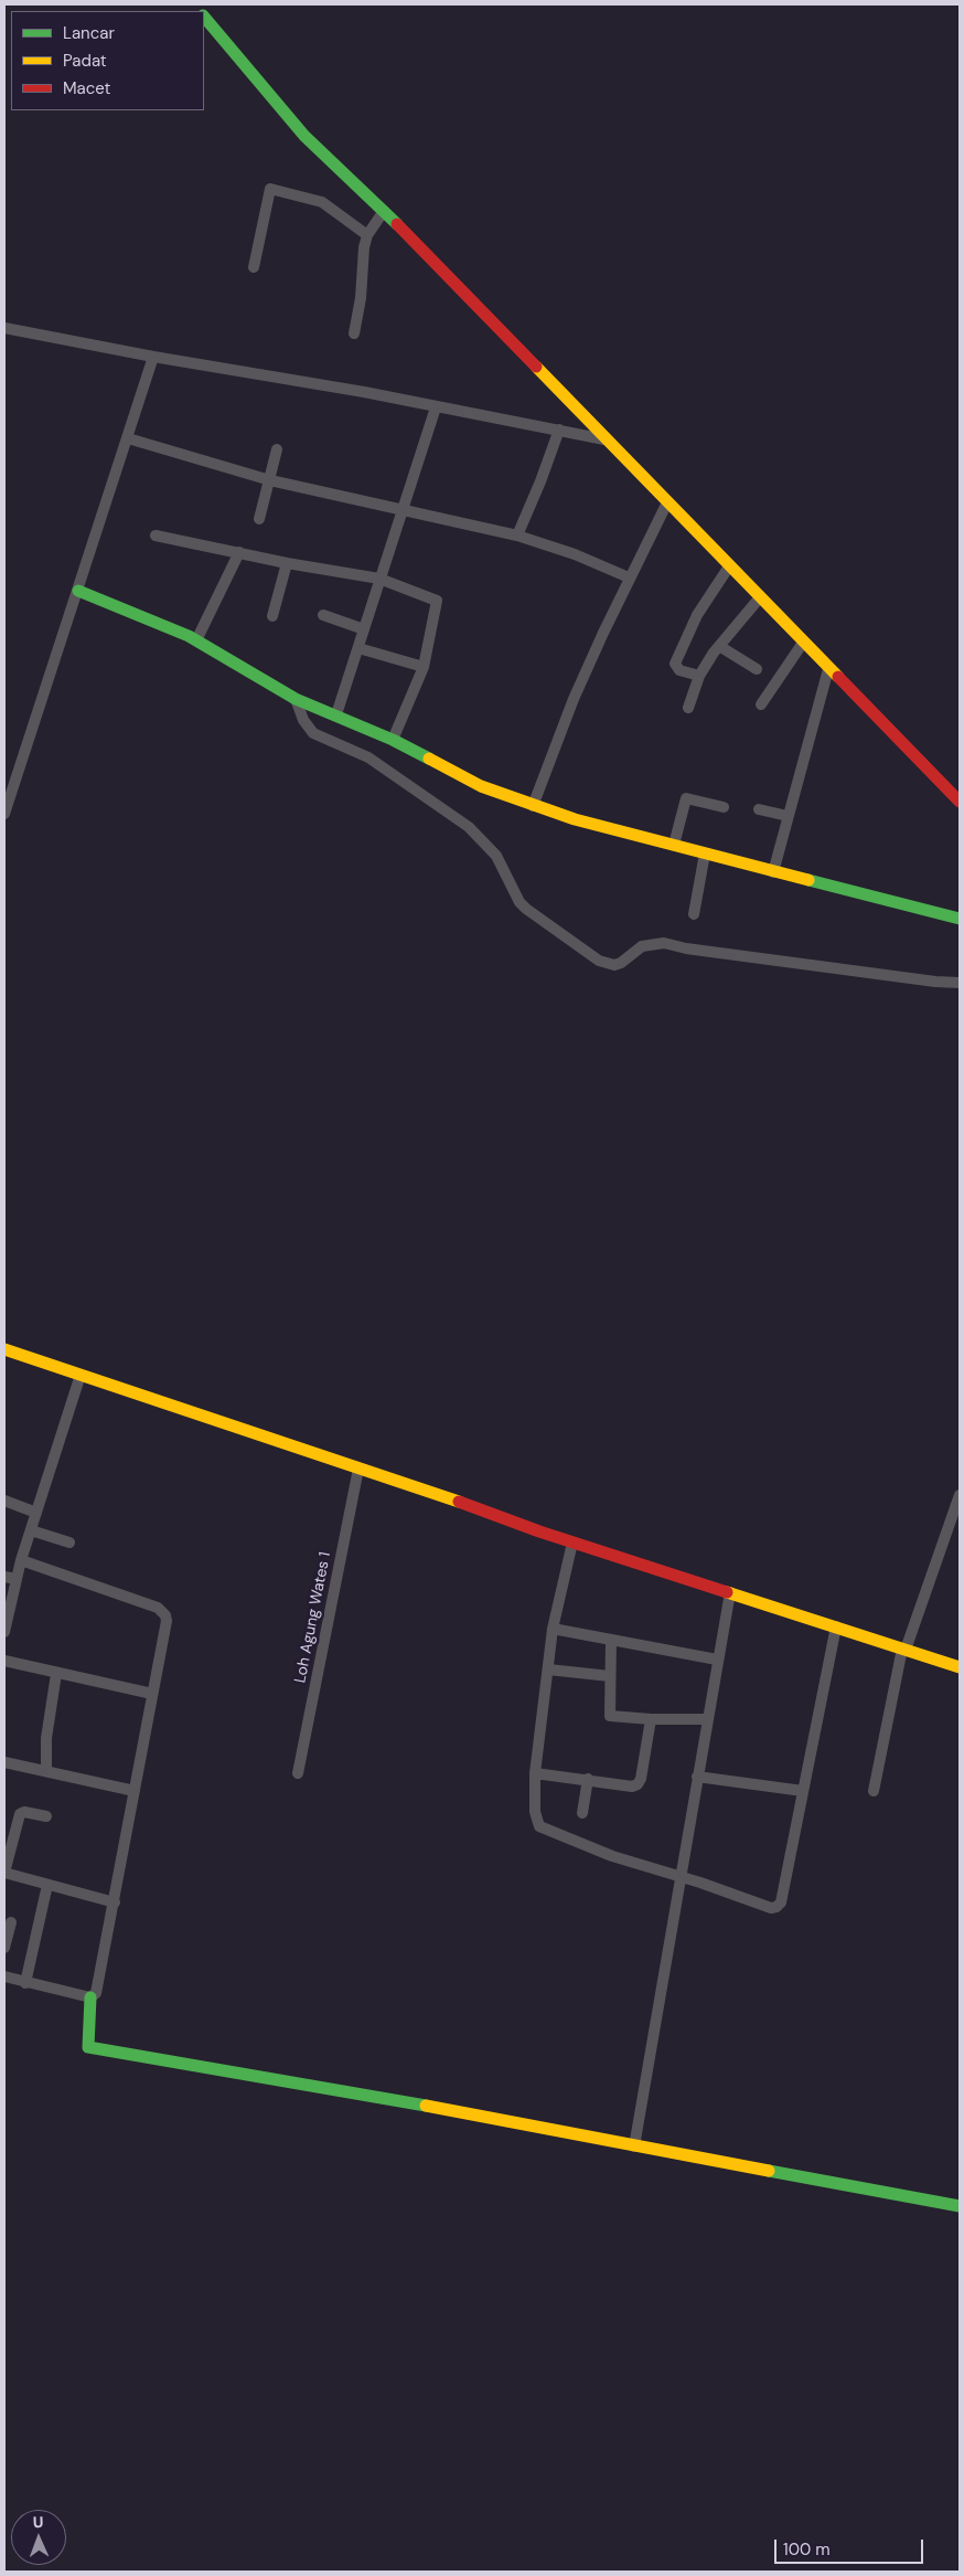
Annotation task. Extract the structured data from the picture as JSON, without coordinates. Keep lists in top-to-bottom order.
{
  "streets": {
    "street": ["Loh Agung Wates 1"]
  },
  "legend": ["Lancar", "Padat", "Macet"],
  "scale_bar": "100 m",
  "north": "top"
}
